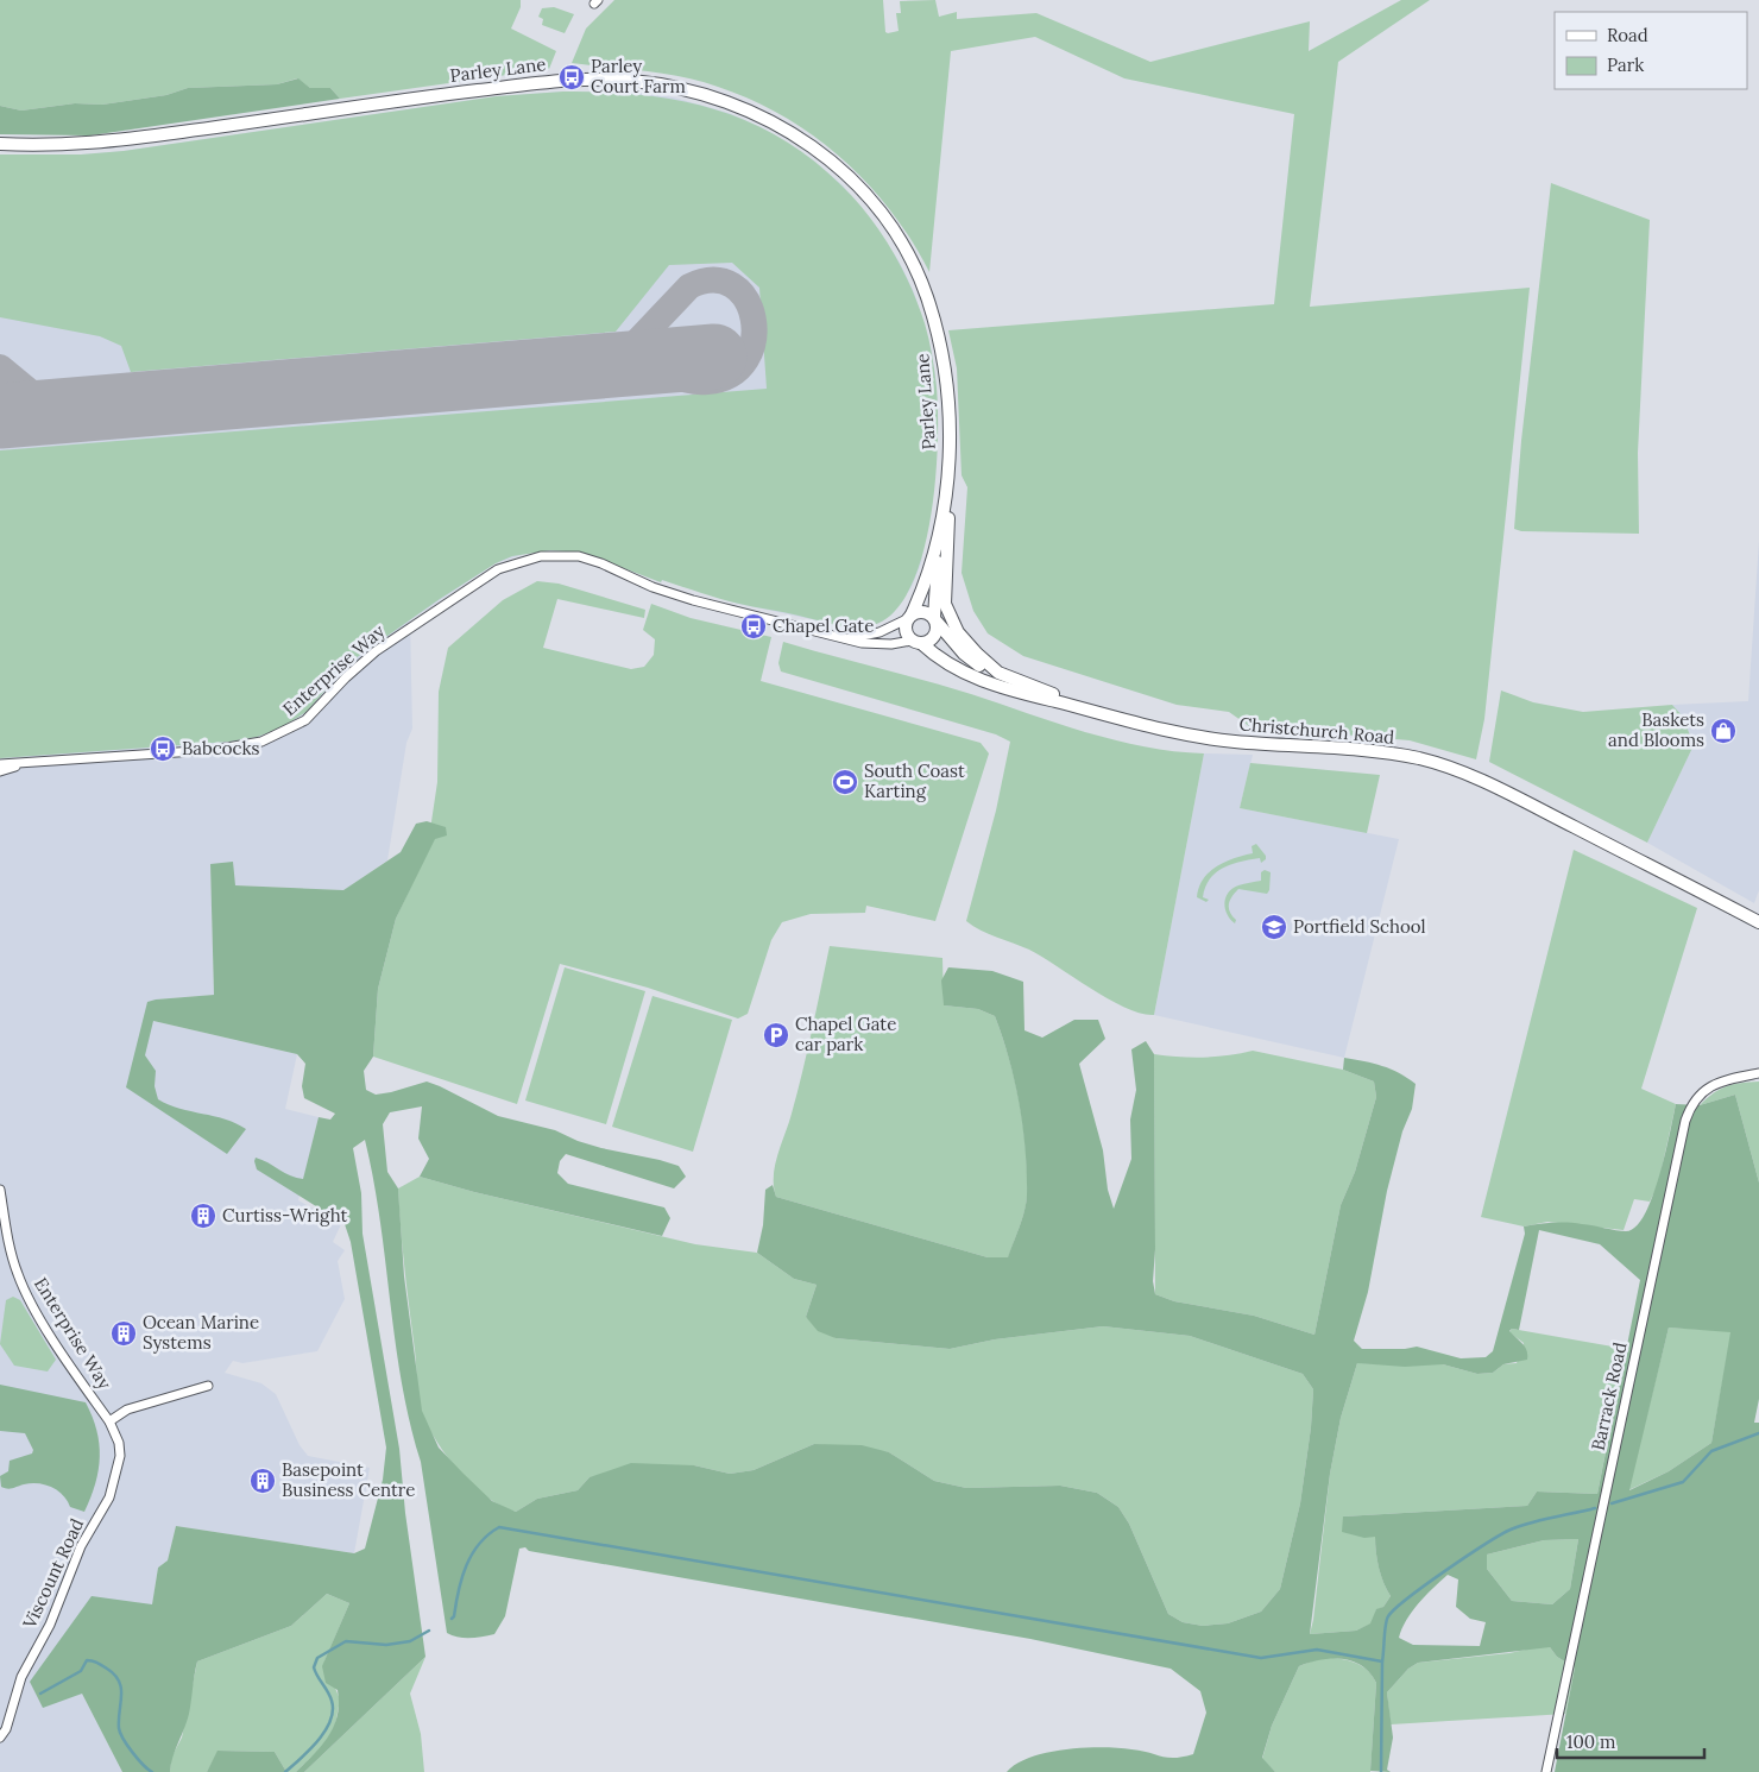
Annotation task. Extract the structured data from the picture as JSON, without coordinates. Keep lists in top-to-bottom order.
{
  "streets": {
    "main road": ["Parley Lane", "Christchurch Road"],
    "street": ["Enterprise Way", "Barrack Road", "Viscount Road"]
  },
  "crossings": [
    ["Parley Lane", "Christchurch Road"],
    ["Enterprise Way", "Viscount Road"]
  ],
  "places": {
    "bus stop": ["Parley Court Farm", "Chapel Gate", "Babcocks"],
    "shop": ["Baskets and Blooms"],
    "sports": ["South Coast Karting"],
    "school or university": ["Portfield School"],
    "parking": ["Chapel Gate car park"],
    "building": ["Curtiss-Wright", "Ocean Marine Systems", "Basepoint Business Centre"]
  },
  "legend": ["Road", "Park"],
  "scale_bar": "100 m"
}
